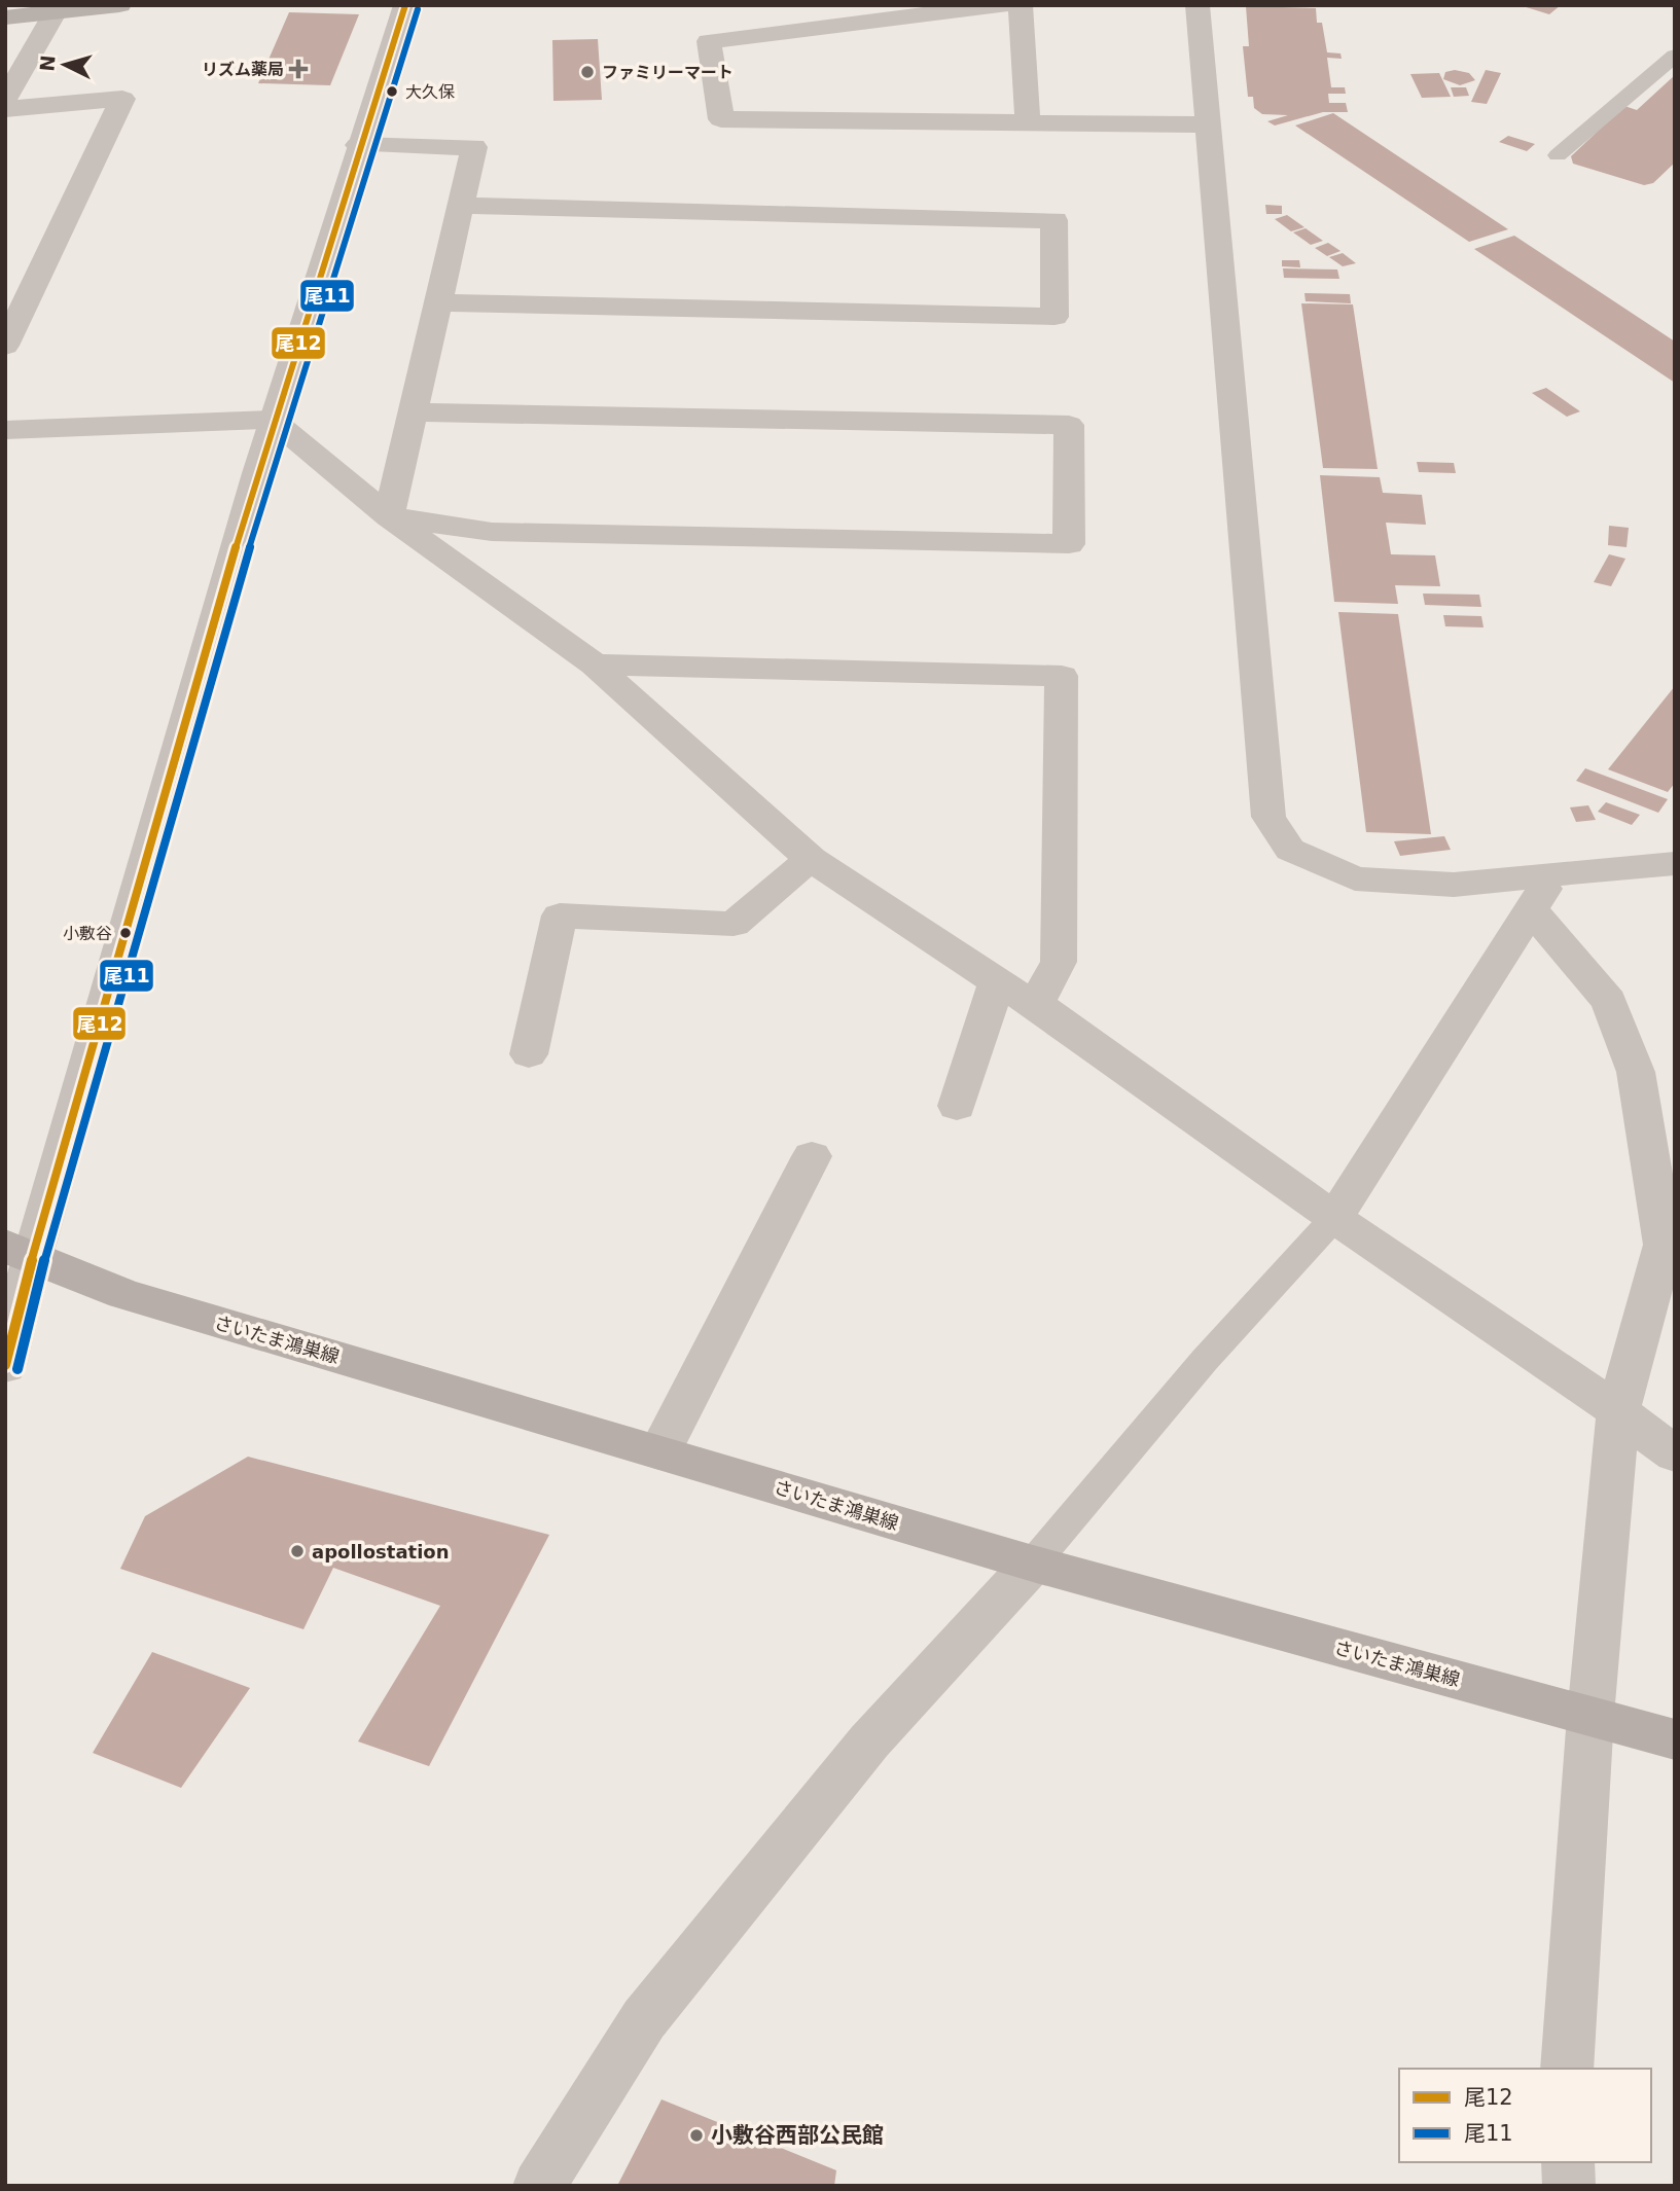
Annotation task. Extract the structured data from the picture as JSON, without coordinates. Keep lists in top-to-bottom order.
{
  "streets": {
    "main road": ["さいたま鴻巣線"]
  },
  "places": {
    "health": ["リズム薬局"],
    "other": [
      "ファミリーマート",
      "大久保",
      "小敷谷",
      "apollostation",
      "小敷谷西部公民館"
    ]
  },
  "lines": ["transit line 尾12", "transit line 尾11"],
  "legend": ["尾12", "尾11"],
  "north": "left"
}
